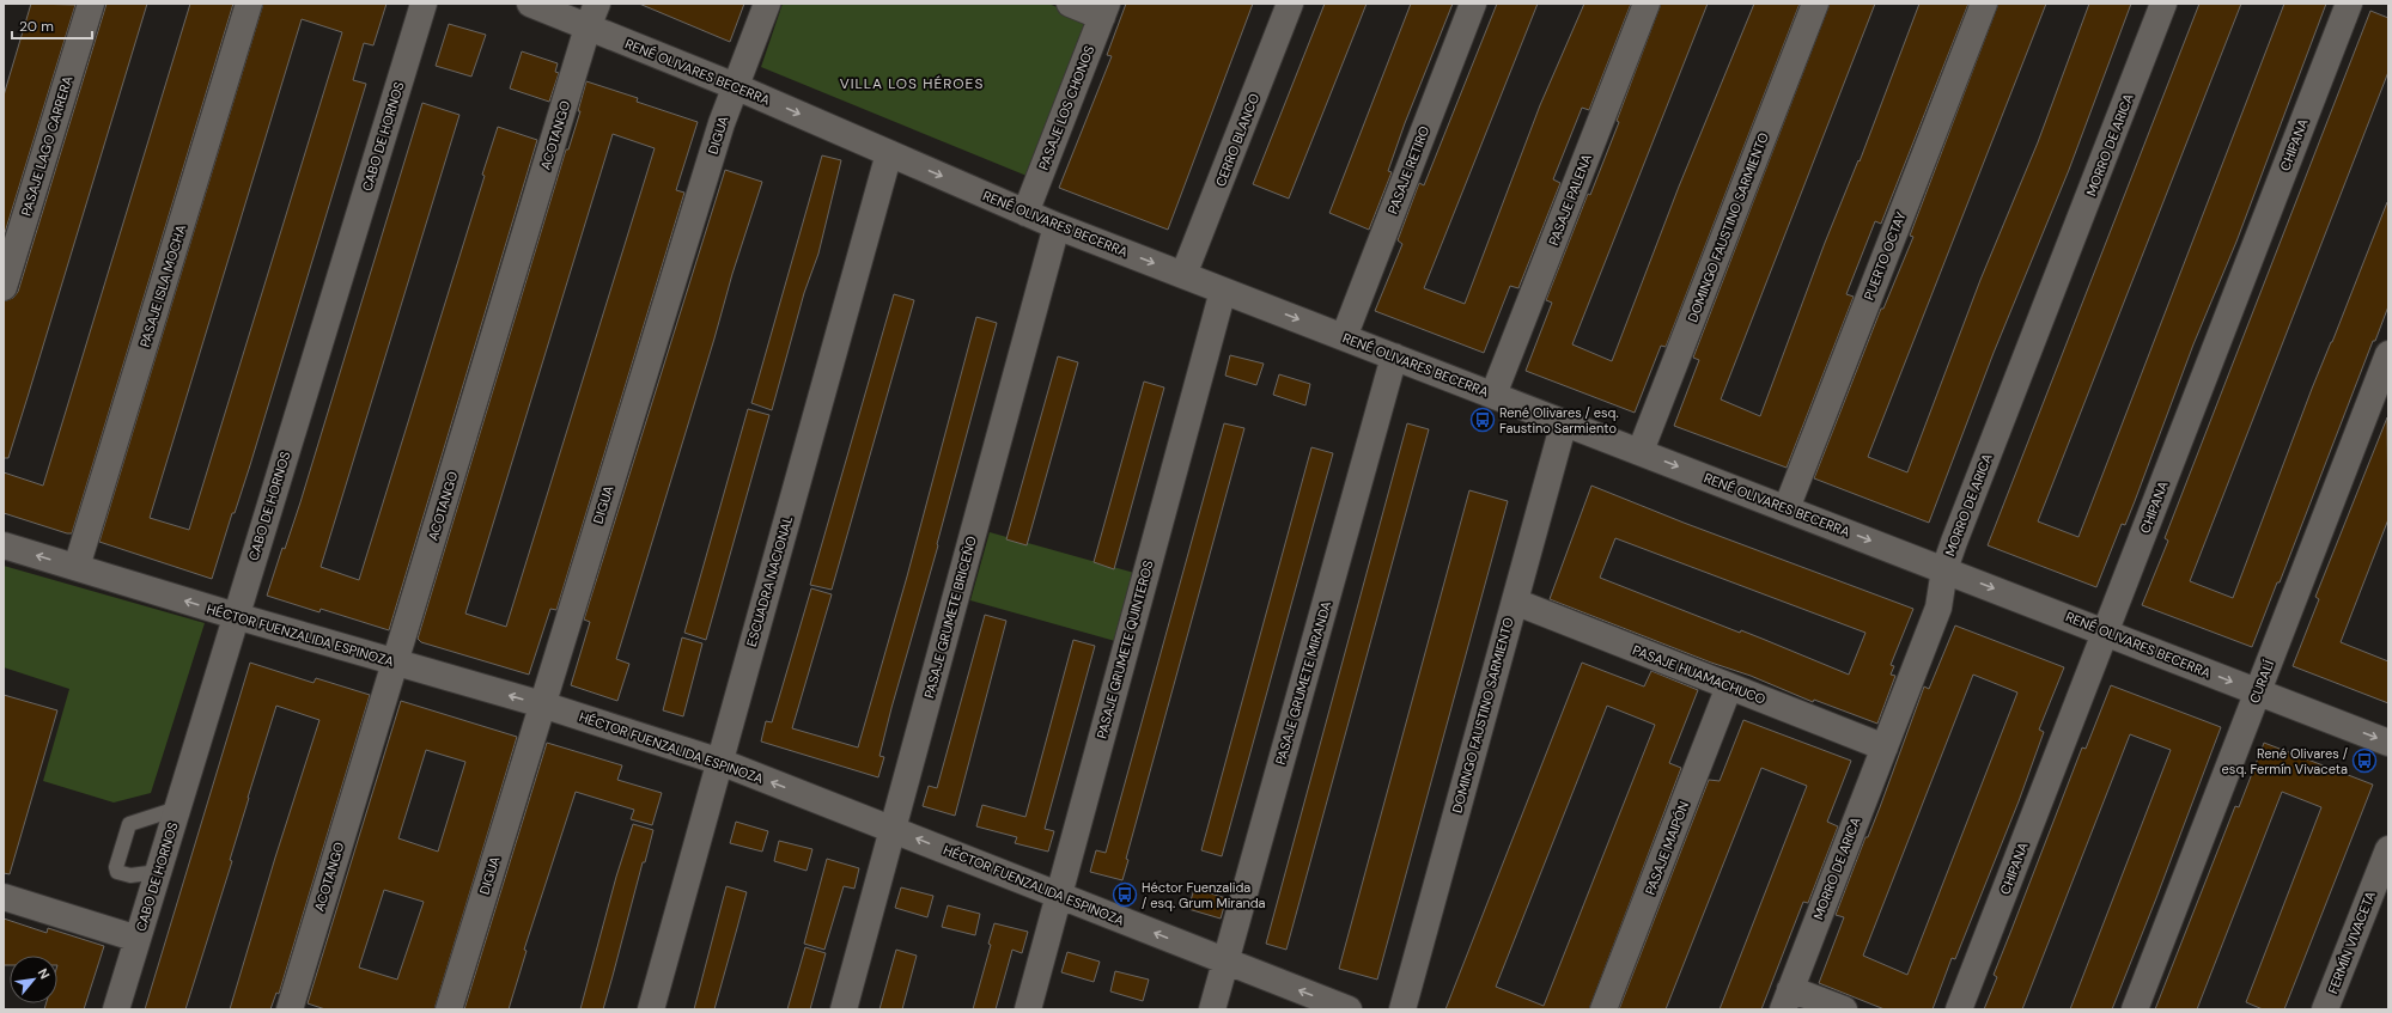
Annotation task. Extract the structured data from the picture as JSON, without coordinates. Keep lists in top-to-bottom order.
{
  "streets": {
    "street": [
      "RENÉ OLIVARES BECERRA",
      "PASAJE LOS CHONOS",
      "ACOTANGO",
      "DIGUA",
      "CABO DE HORNOS",
      "CERRO BLANCO",
      "MORRO DE ARICA",
      "CHIPANA",
      "PASAJE LAGO CARRERA",
      "PASAJE RETIRO",
      "PASAJE PALENA",
      "DOMINGO FAUSTINO SARMIENTO",
      "PUERTO OCTAY",
      "PASAJE ISLA MOCHA",
      "ESCUADRA NACIONAL",
      "PASAJE GRUMETE BRICEÑO",
      "HÉCTOR FUENZALIDA ESPINOZA",
      "PASAJE GRUMETE QUINTEROS",
      "PASAJE HUAMACHUCO",
      "CURALÍ",
      "PASAJE GRUMETE MIRANDA",
      "PASAJE MAIPÓN",
      "FERMÍN VIVACETA"
    ]
  },
  "crossings": [
    ["RENÉ OLIVARES BECERRA", "PASAJE LOS CHONOS"],
    ["RENÉ OLIVARES BECERRA", "ACOTANGO"],
    ["RENÉ OLIVARES BECERRA", "DIGUA"],
    ["RENÉ OLIVARES BECERRA", "CERRO BLANCO"],
    ["RENÉ OLIVARES BECERRA", "MORRO DE ARICA"],
    ["RENÉ OLIVARES BECERRA", "CHIPANA"],
    ["RENÉ OLIVARES BECERRA", "PASAJE RETIRO"],
    ["RENÉ OLIVARES BECERRA", "PASAJE PALENA"],
    ["RENÉ OLIVARES BECERRA", "DOMINGO FAUSTINO SARMIENTO"],
    ["RENÉ OLIVARES BECERRA", "PUERTO OCTAY"],
    ["RENÉ OLIVARES BECERRA", "ESCUADRA NACIONAL"],
    ["RENÉ OLIVARES BECERRA", "PASAJE GRUMETE BRICEÑO"],
    ["RENÉ OLIVARES BECERRA", "PASAJE GRUMETE QUINTEROS"],
    ["RENÉ OLIVARES BECERRA", "CURALÍ"],
    ["RENÉ OLIVARES BECERRA", "PASAJE GRUMETE MIRANDA"],
    ["ACOTANGO", "HÉCTOR FUENZALIDA ESPINOZA"],
    ["DIGUA", "HÉCTOR FUENZALIDA ESPINOZA"],
    ["CABO DE HORNOS", "HÉCTOR FUENZALIDA ESPINOZA"],
    ["MORRO DE ARICA", "PASAJE HUAMACHUCO"],
    ["DOMINGO FAUSTINO SARMIENTO", "PASAJE HUAMACHUCO"],
    ["PASAJE ISLA MOCHA", "HÉCTOR FUENZALIDA ESPINOZA"],
    ["ESCUADRA NACIONAL", "HÉCTOR FUENZALIDA ESPINOZA"],
    ["PASAJE GRUMETE BRICEÑO", "HÉCTOR FUENZALIDA ESPINOZA"],
    ["HÉCTOR FUENZALIDA ESPINOZA", "PASAJE GRUMETE QUINTEROS"],
    ["HÉCTOR FUENZALIDA ESPINOZA", "PASAJE GRUMETE MIRANDA"],
    ["PASAJE HUAMACHUCO", "PASAJE MAIPÓN"]
  ],
  "one_way": ["RENÉ OLIVARES BECERRA", "HÉCTOR FUENZALIDA ESPINOZA"],
  "districts": ["VILLA LOS HÉROES"],
  "places": {
    "bus stop": ["René Olivares / esq. Faustino Sarmiento", "René Olivares / esq. Fermín Vivaceta", "Héctor Fuenzalida / esq. Grum Miranda"]
  },
  "scale_bar": "20 m",
  "north": "top right"
}
